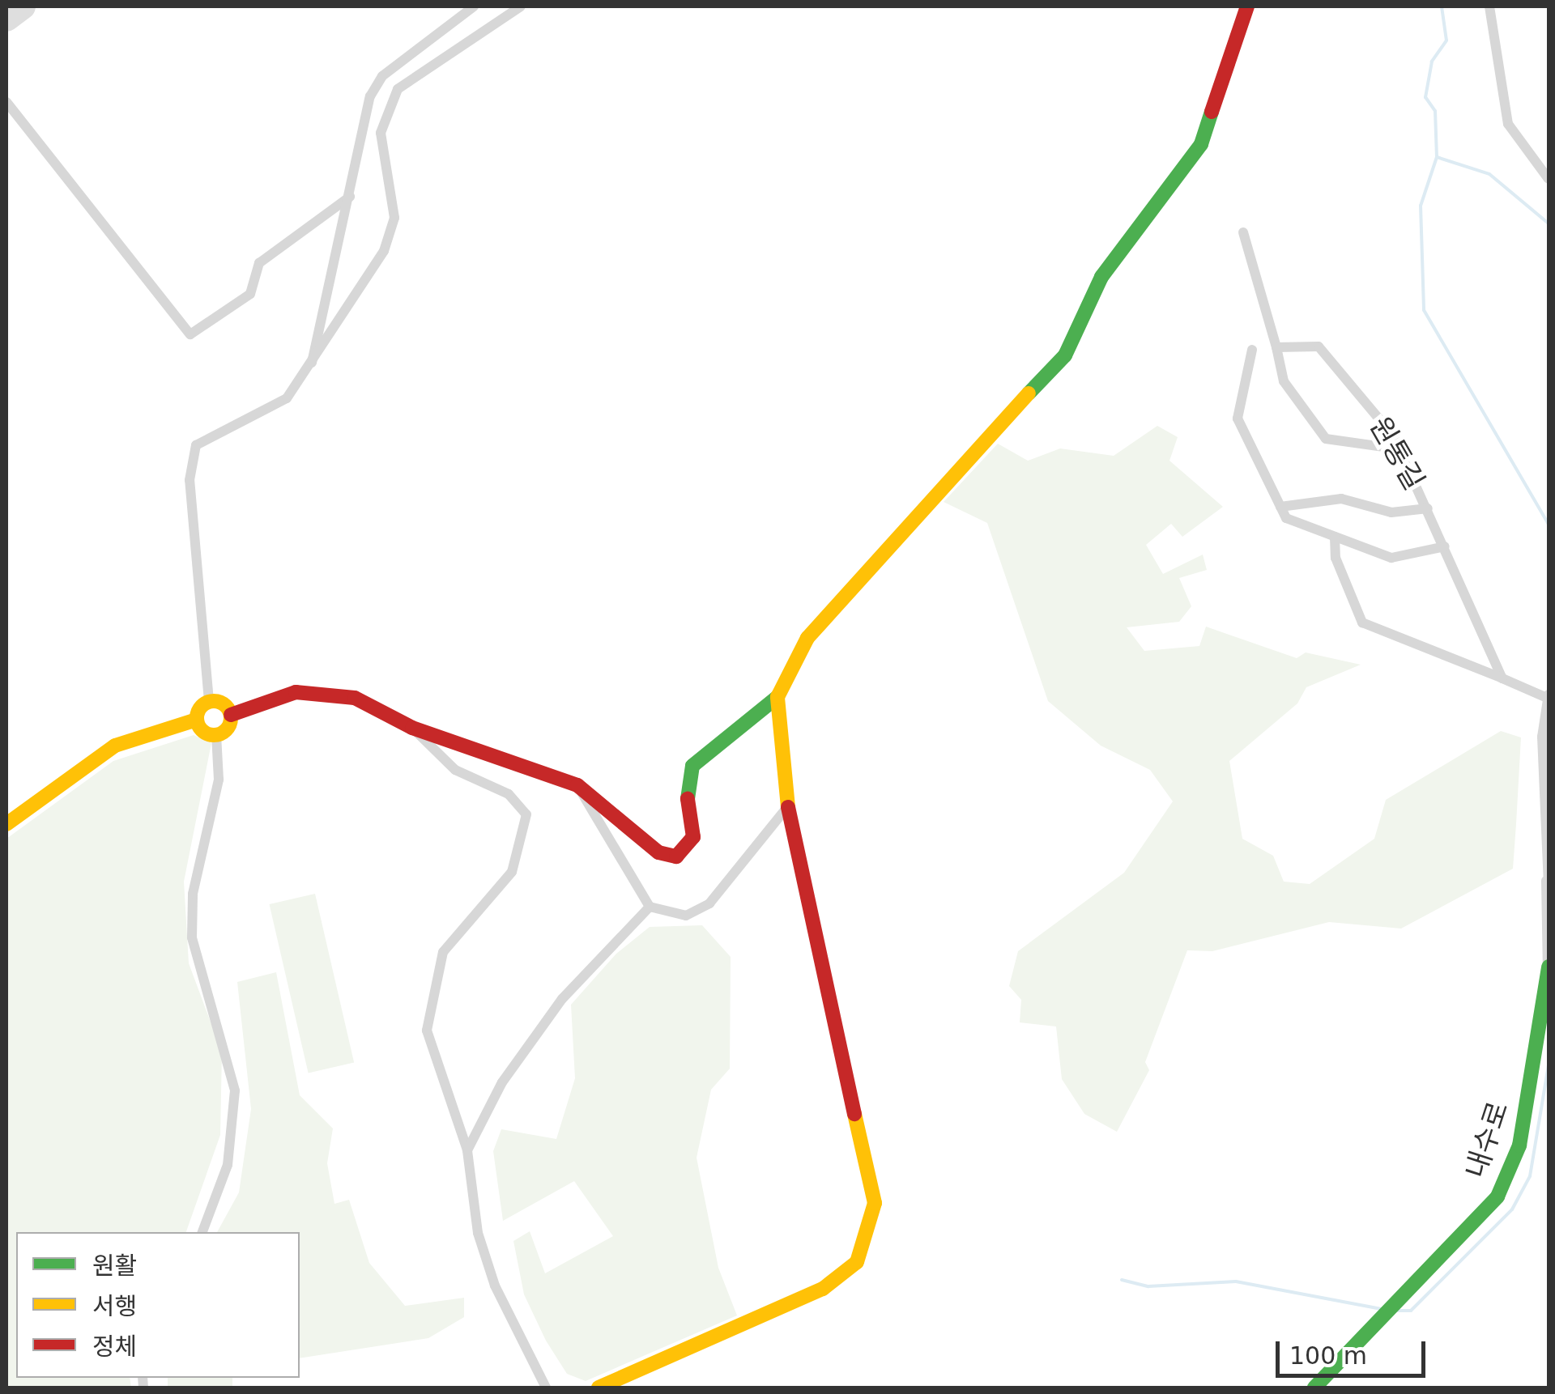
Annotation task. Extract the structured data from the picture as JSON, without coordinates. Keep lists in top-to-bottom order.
{
  "streets": {
    "street": ["원통길", "내수로"]
  },
  "legend": ["원활", "서행", "정체"],
  "scale_bar": "100 m"
}
